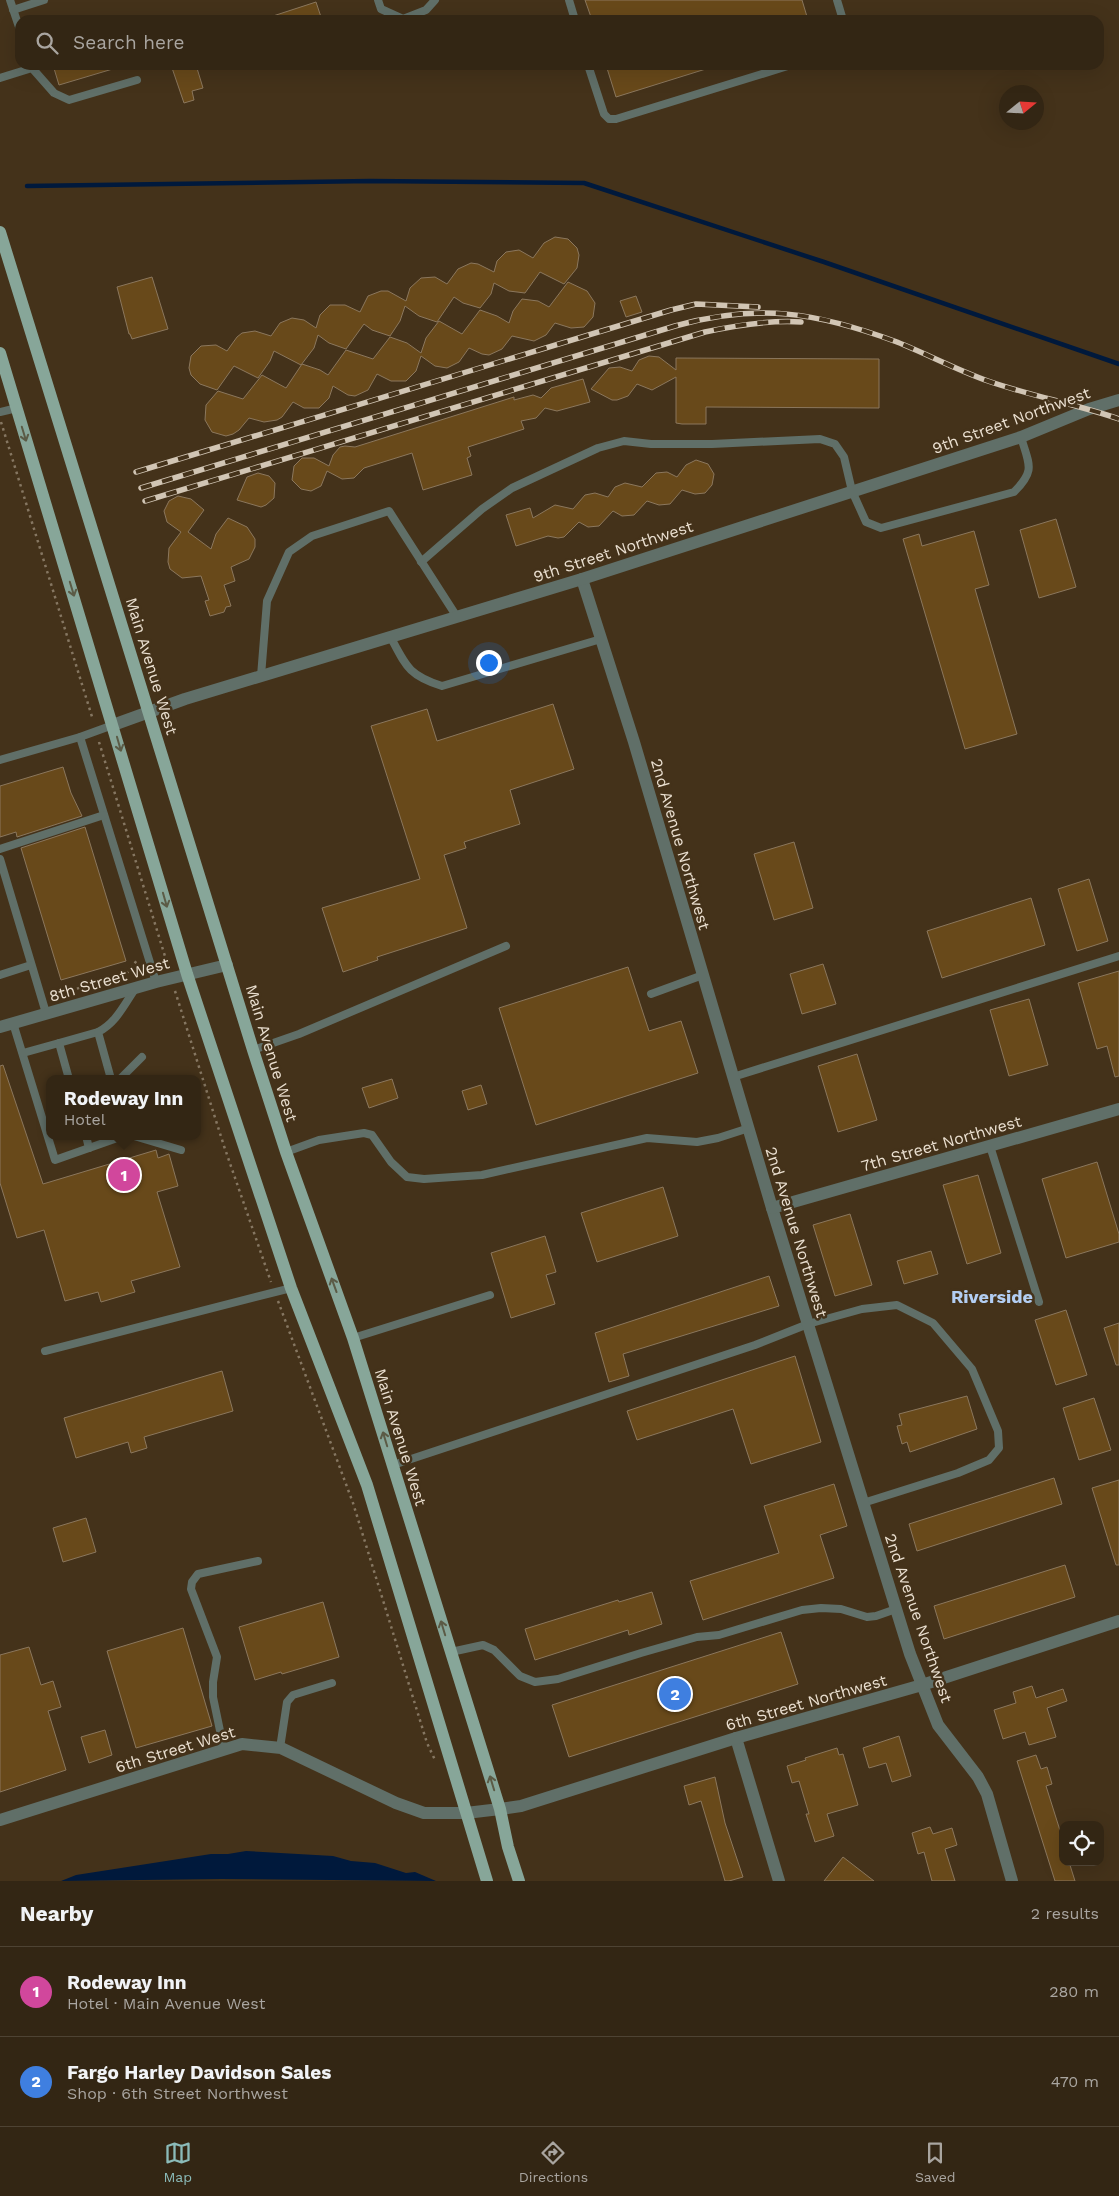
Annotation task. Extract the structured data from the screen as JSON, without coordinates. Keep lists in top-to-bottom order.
{
  "streets": {
    "main road": ["Main Avenue West"],
    "street": [
      "9th Street Northwest",
      "2nd Avenue Northwest",
      "8th Street West",
      "7th Street Northwest",
      "6th Street Northwest",
      "6th Street West"
    ]
  },
  "crossings": [
    ["9th Street Northwest", "Main Avenue West"],
    ["9th Street Northwest", "2nd Avenue Northwest"],
    ["Main Avenue West", "8th Street West"],
    ["Main Avenue West", "6th Street Northwest"],
    ["Main Avenue West", "6th Street West"],
    ["2nd Avenue Northwest", "7th Street Northwest"],
    ["2nd Avenue Northwest", "6th Street Northwest"],
    ["6th Street Northwest", "6th Street West"]
  ],
  "districts": ["Riverside"],
  "north": "right",
  "page": {
    "search": "Search here",
    "popup": ["Rodeway Inn", "Hotel"],
    "pins": ["1", "2"],
    "heading": ["Nearby", "2 results"],
    "list": [
      {
        "mark": "1",
        "name": "Rodeway Inn",
        "note": "Hotel · Main Avenue West",
        "value": "280 m"
      },
      {
        "mark": "2",
        "name": "Fargo Harley Davidson Sales",
        "note": "Shop · 6th Street Northwest",
        "value": "470 m"
      }
    ],
    "nav": ["Map", "Directions", "Saved"]
  }
}
